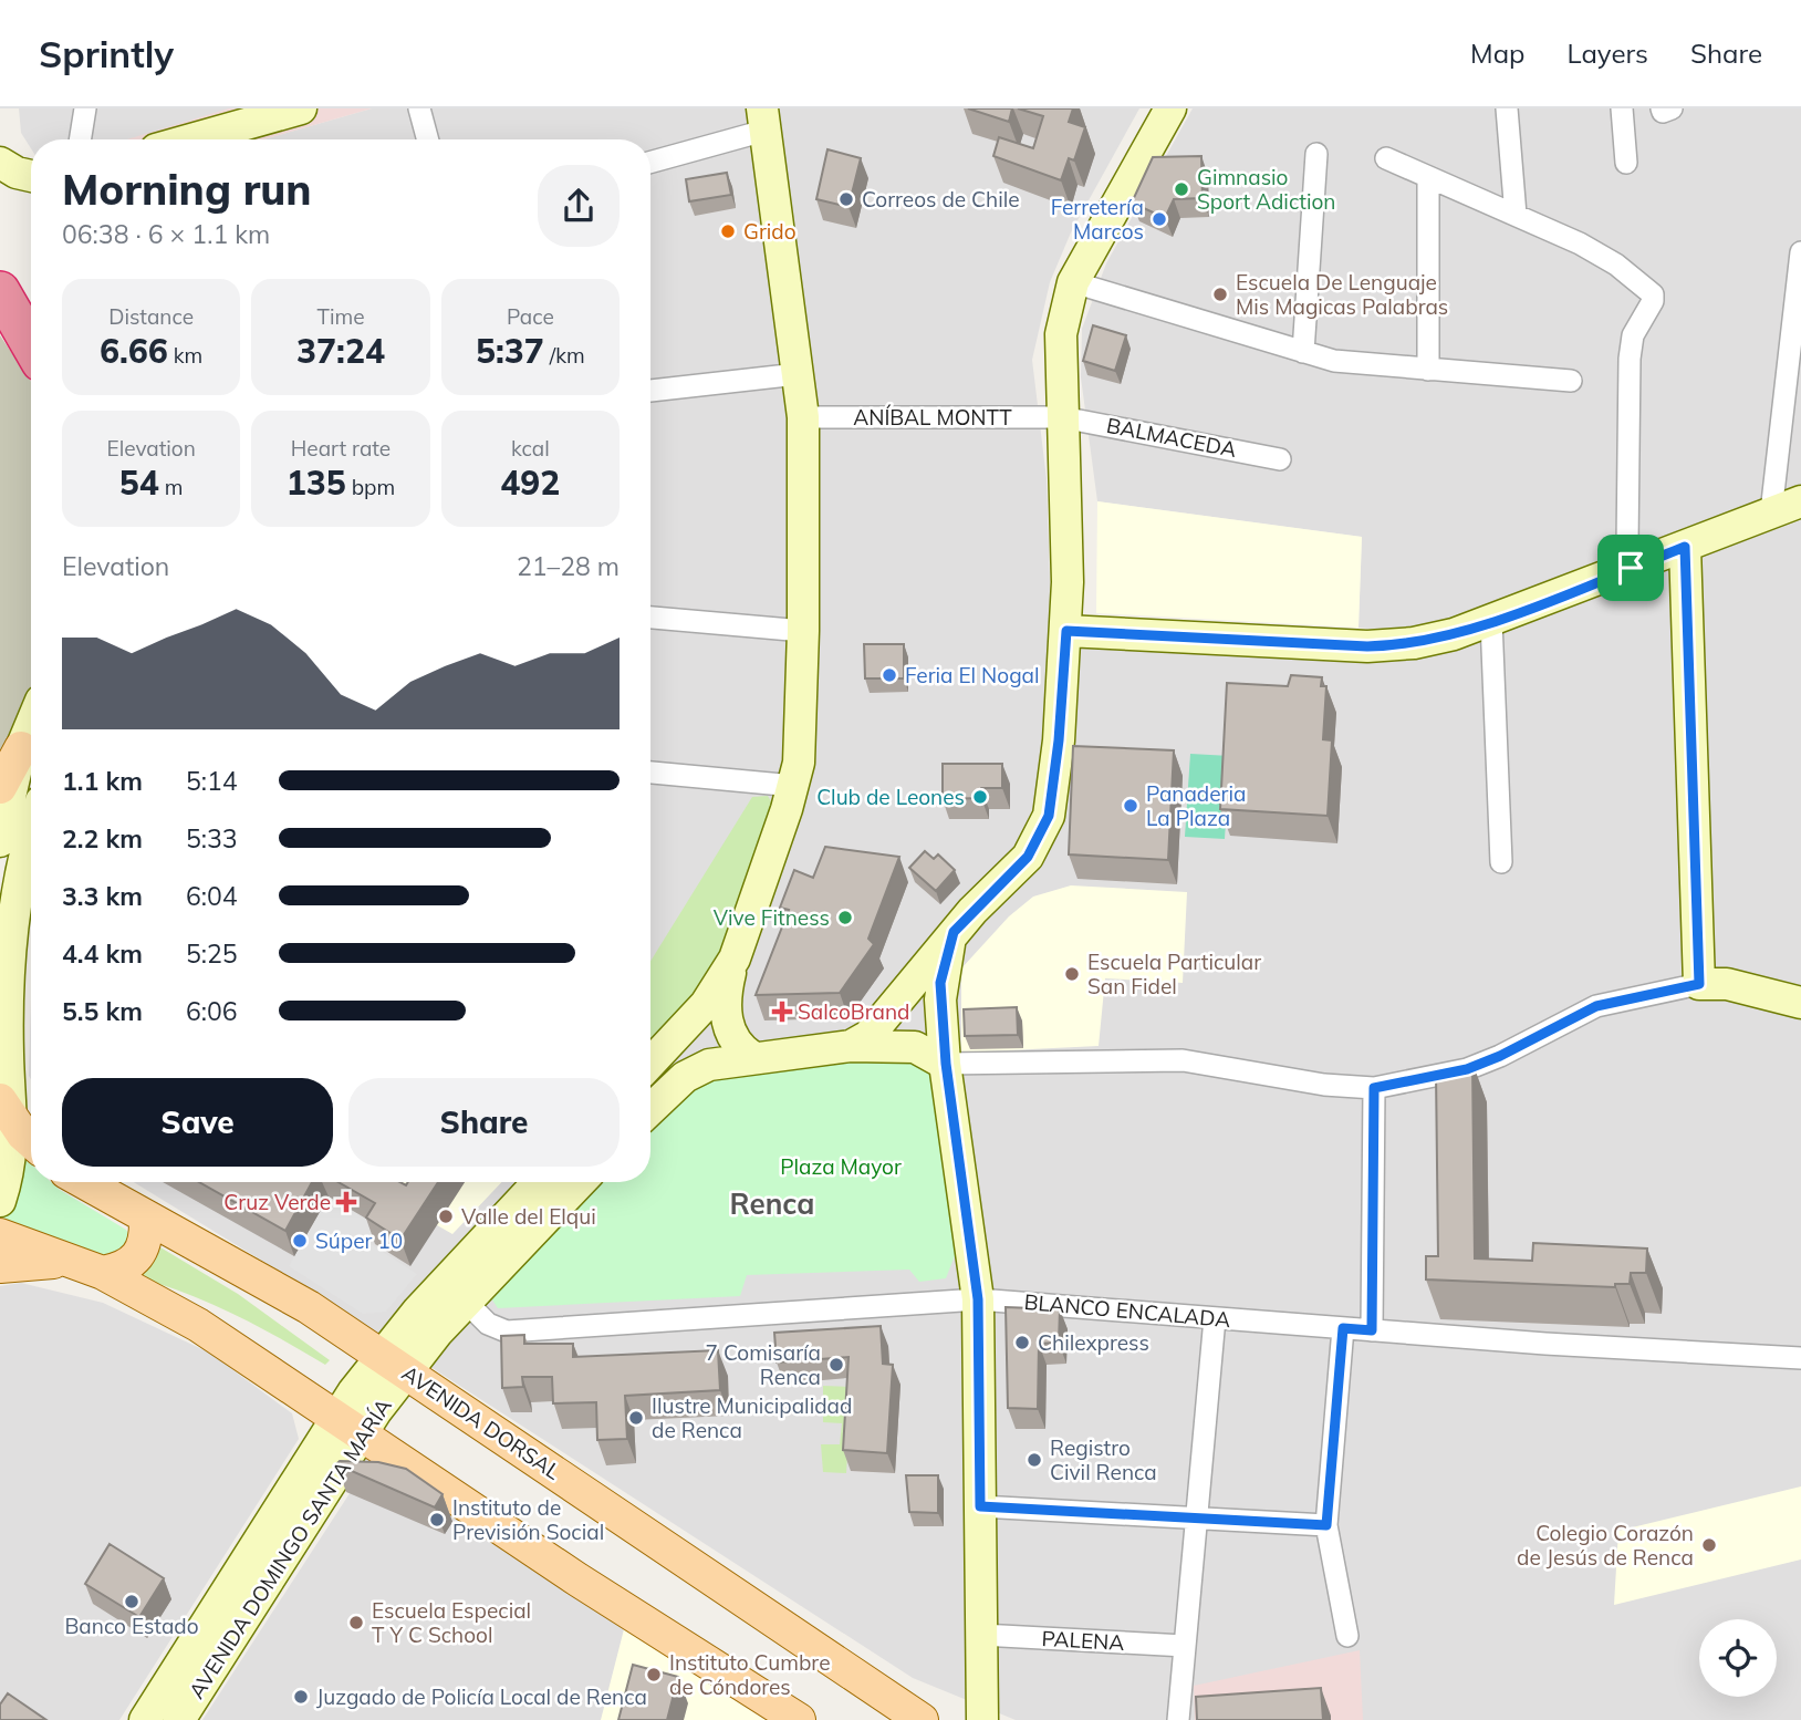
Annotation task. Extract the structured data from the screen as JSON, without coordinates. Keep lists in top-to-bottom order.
{
  "streets": {
    "main road": ["AVENIDA DORSAL", "AVENIDA DOMINGO SANTA MARÍA"],
    "street": [
      "ANÍBAL MONTT",
      "BALMACEDA",
      "BLANCO ENCALADA",
      "PALENA"
    ]
  },
  "crossings": [
    ["ANÍBAL MONTT", "BALMACEDA"],
    ["BLANCO ENCALADA", "AVENIDA DOMINGO SANTA MARÍA"],
    ["AVENIDA DORSAL", "AVENIDA DOMINGO SANTA MARÍA"]
  ],
  "districts": ["Renca"],
  "parks": ["Plaza Mayor"],
  "places": {
    "other": [
      "Gimnasio Sport Adiction",
      "Correos de Chile",
      "Ferretería Marcos",
      "Grido",
      "Escuela De Lenguaje Mis Magicas Palabras",
      "Feria El Nogal",
      "Club de Leones",
      "Panaderia La Plaza",
      "Vive Fitness",
      "Escuela Particular San Fidel",
      "Valle del Elqui",
      "Súper 10",
      "Chilexpress",
      "7 Comisaría Renca",
      "Ilustre Municipalidad de Renca",
      "Registro Civil Renca",
      "Instituto de Previsión Social",
      "Colegio Corazón de Jesús de Renca",
      "Banco Estado",
      "Escuela Especial T Y C School",
      "Instituto Cumbre de Cóndores",
      "Juzgado de Policía Local de Renca"
    ],
    "health": ["SalcoBrand", "Cruz Verde"]
  },
  "page": {
    "header": "Sprintly",
    "nav": ["Map", "Layers", "Share"],
    "heading": ["Morning run", "06:38 · 6 × 1.1 km"],
    "stats": [
      ["Distance", "6.66 km"],
      ["Time", "37:24"],
      ["Pace", "5:37 /km"],
      ["Elevation", "54 m"],
      ["Heart rate", "135 bpm"],
      ["kcal", "492"]
    ],
    "chart": ["Elevation", "21–28 m"],
    "list": [
      {
        "name": "1.1 km",
        "note": "5:14"
      },
      {
        "name": "2.2 km",
        "note": "5:33"
      },
      {
        "name": "3.3 km",
        "note": "6:04"
      },
      {
        "name": "4.4 km",
        "note": "5:25"
      },
      {
        "name": "5.5 km",
        "note": "6:06"
      }
    ],
    "buttons": ["Save", "Share"]
  }
}
